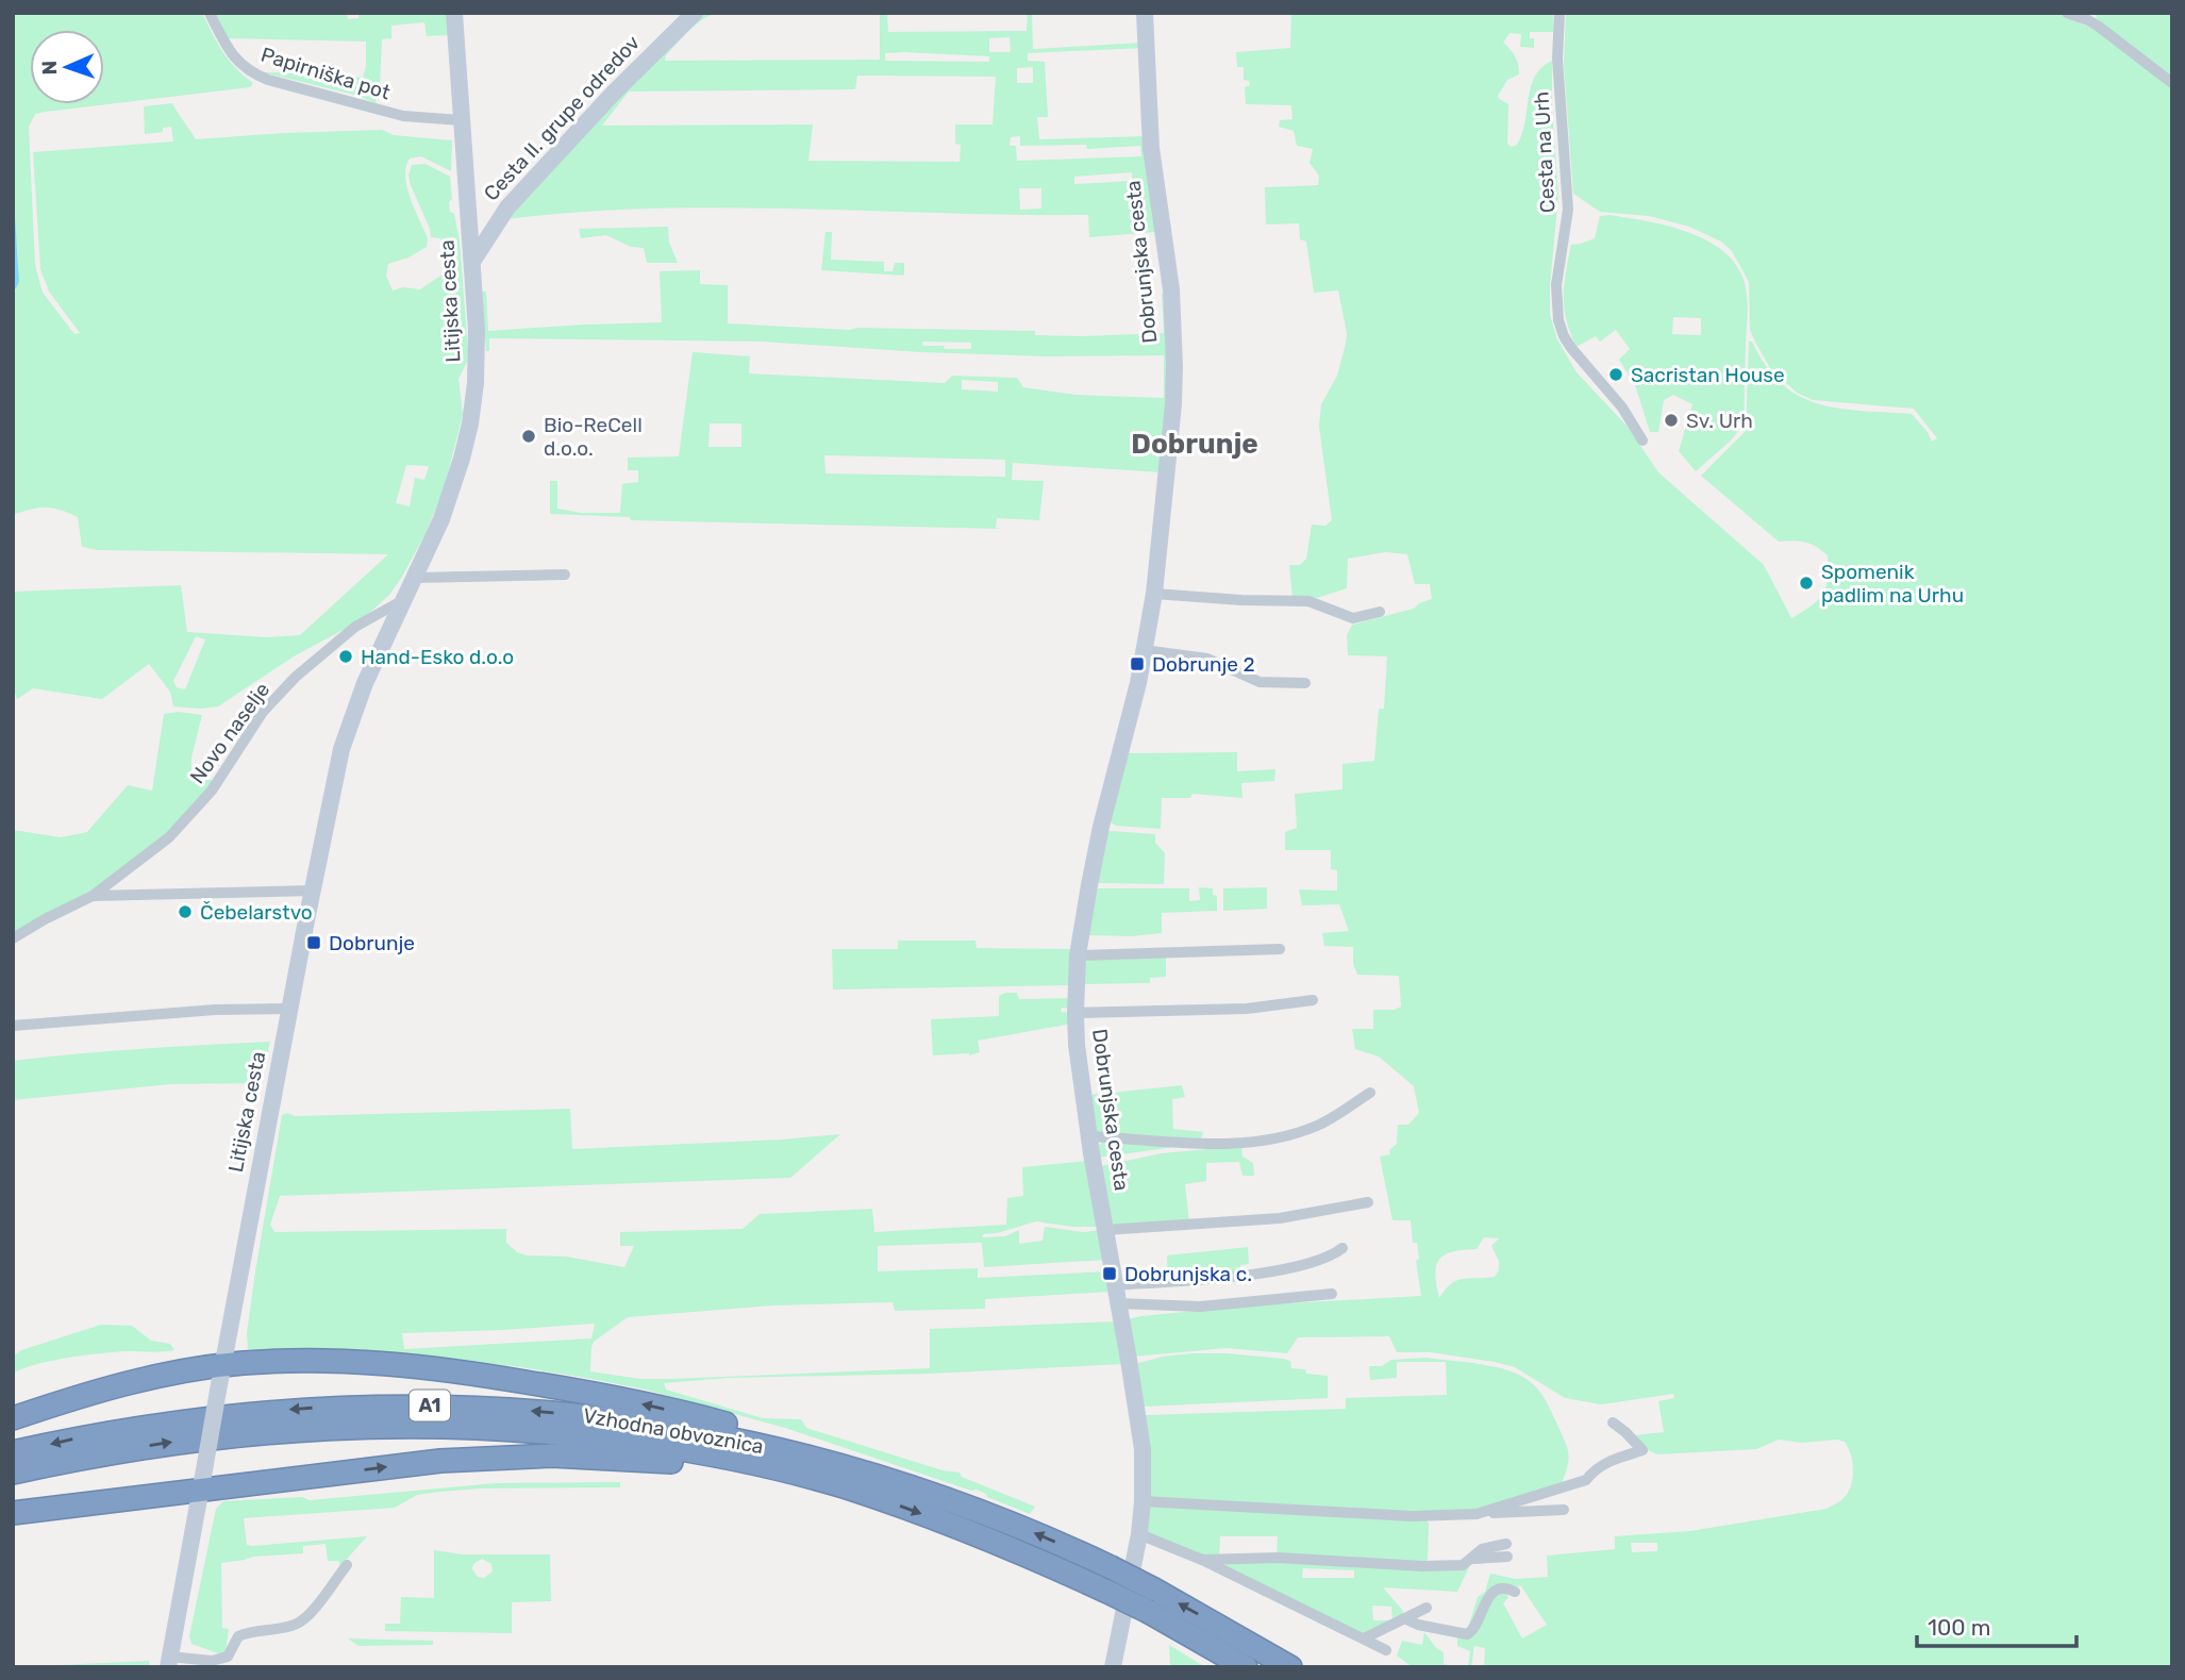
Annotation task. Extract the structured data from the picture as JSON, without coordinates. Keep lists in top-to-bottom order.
{
  "streets": {
    "highway": ["A1", "Vzhodna obvoznica"],
    "street": [
      "Papirniška pot",
      "Cesta II. grupe odredov",
      "Cesta na Urh",
      "Dobrunjska cesta",
      "Litijska cesta",
      "Novo naselje"
    ]
  },
  "crossings": [
    ["Papirniška pot", "Litijska cesta"],
    ["Cesta II. grupe odredov", "Litijska cesta"],
    ["Litijska cesta", "Novo naselje"]
  ],
  "districts": ["Dobrunje"],
  "places": {
    "other": [
      "Sacristan House",
      "Sv. Urh",
      "Bio-ReCell d.o.o.",
      "Spomenik padlim na Urhu",
      "Hand-Esko d.o.o",
      "Čebelarstvo"
    ],
    "transit": ["Dobrunje 2", "Dobrunje", "Dobrunjska c."]
  },
  "scale_bar": "100 m",
  "north": "left"
}
